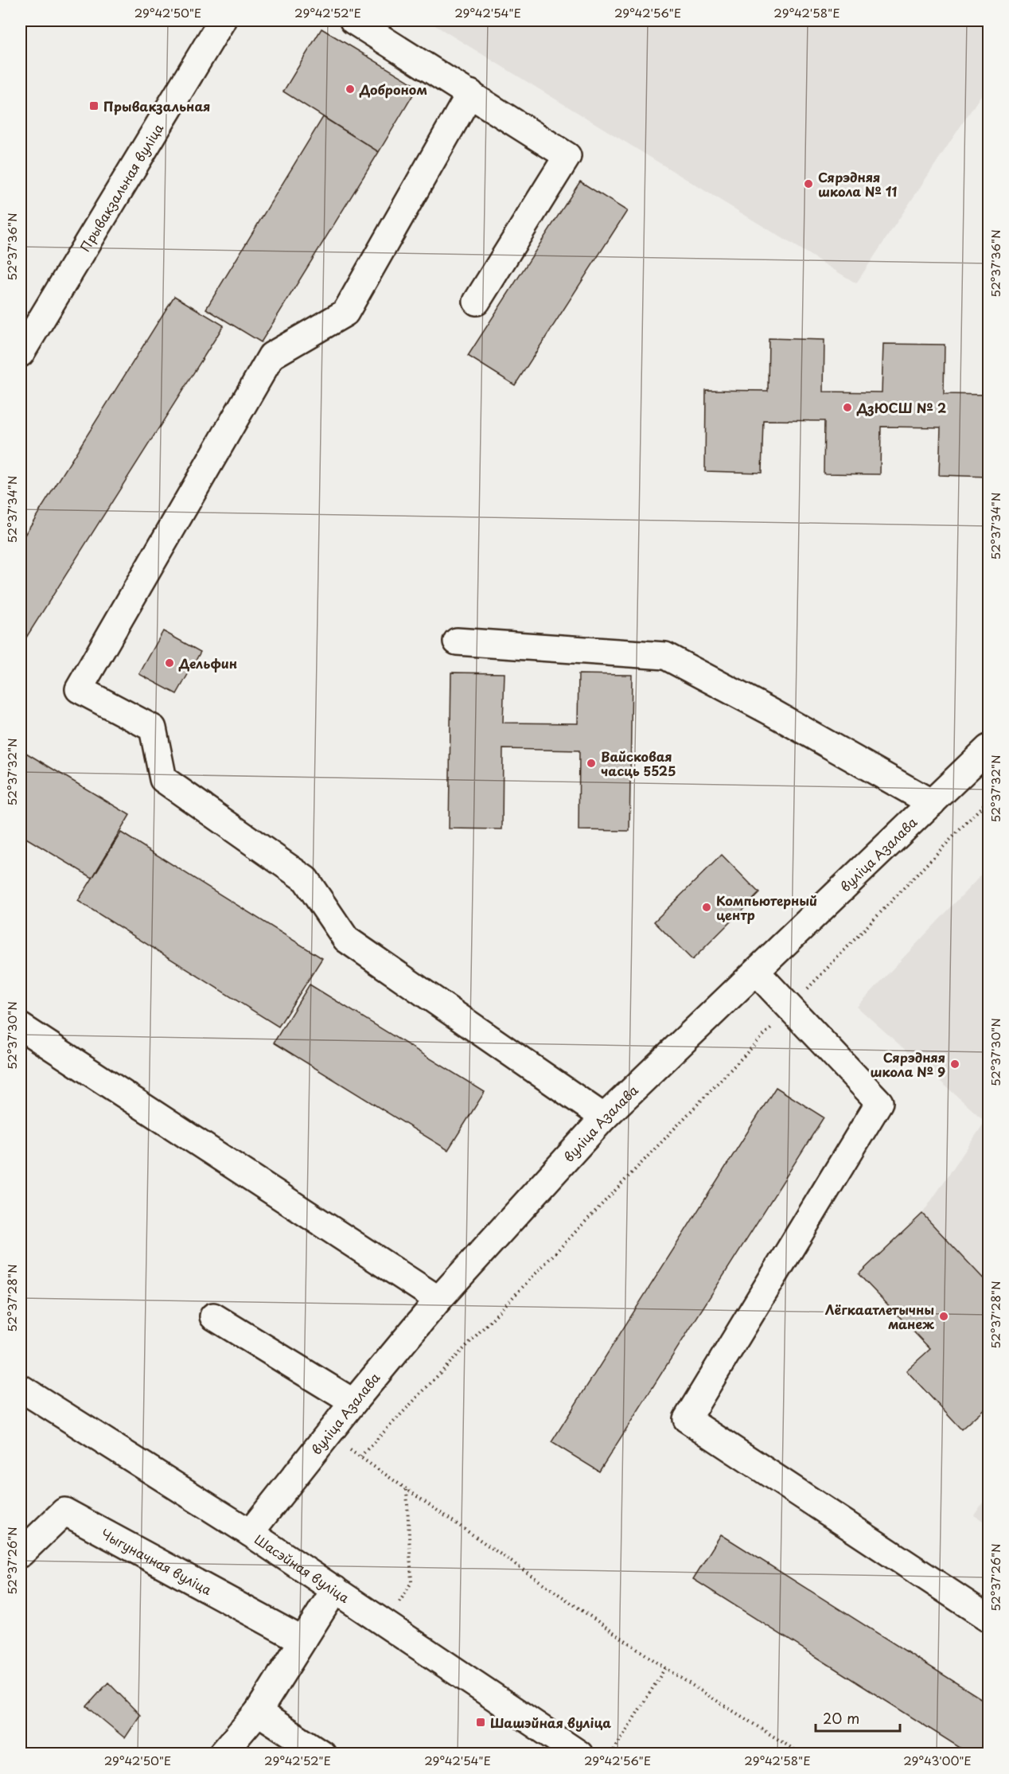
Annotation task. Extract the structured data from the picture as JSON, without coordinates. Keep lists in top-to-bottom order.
{
  "streets": {
    "street": [
      "Прывакзальная вуліца",
      "вуліца Азалава",
      "Чыгуначная вуліца",
      "Шасэйная вуліца"
    ]
  },
  "crossings": [
    ["вуліца Азалава", "Шасэйная вуліца"]
  ],
  "places": {
    "other": [
      "Доброном",
      "Сярэдняя школа № 11",
      "ДзЮСШ № 2",
      "Дельфин",
      "Вайсковая часць 5525",
      "Компьютерный центр",
      "Сярэдняя школа № 9",
      "Лёгкаатлетычны манеж"
    ],
    "transit": ["Прывакзальная", "Шашэйная вуліца"]
  },
  "scale_bar": "20 m",
  "coordinates": [
    "29°42'50\"E",
    "29°42'52\"E",
    "29°42'54\"E",
    "29°42'56\"E",
    "29°42'58\"E",
    "52°37'36\"N",
    "52°37'34\"N",
    "52°37'32\"N",
    "52°37'30\"N",
    "52°37'28\"N",
    "52°37'26\"N",
    "29°43'00\"E"
  ]
}
